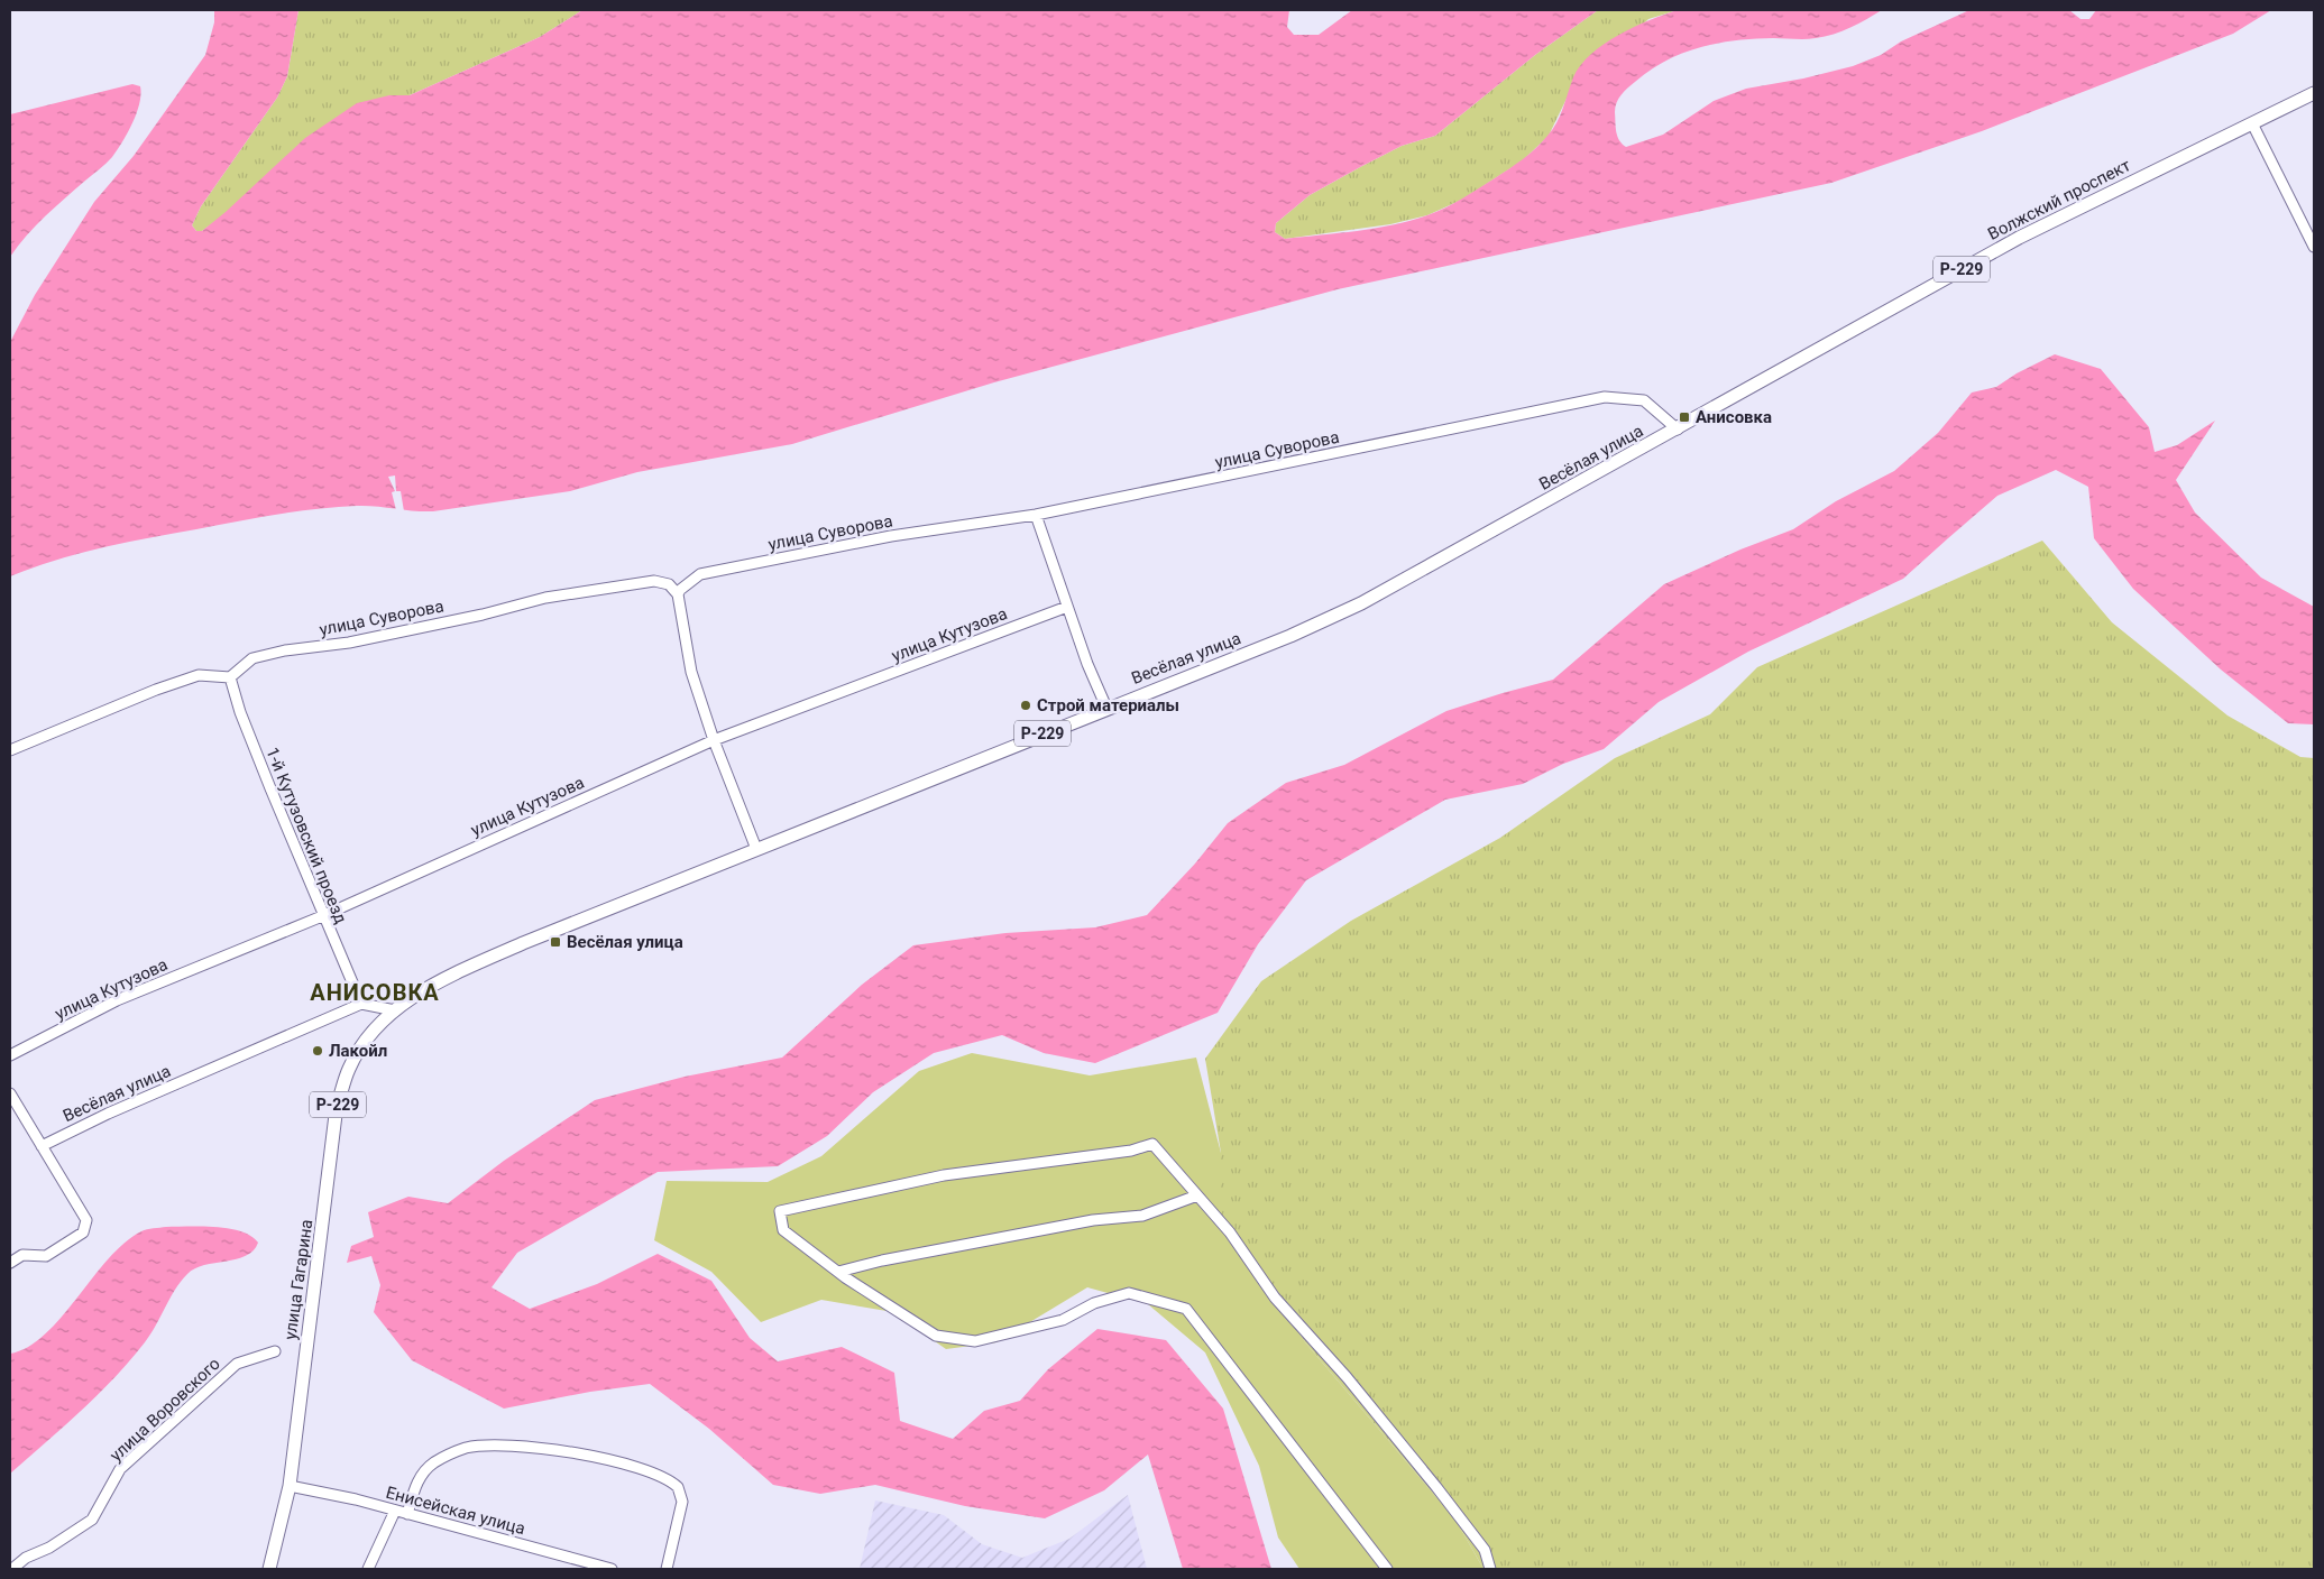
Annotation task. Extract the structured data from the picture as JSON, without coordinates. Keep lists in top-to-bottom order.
{
  "streets": {
    "main road": [
      "Волжский проспект",
      "Р-229",
      "Весёлая улица",
      "улица Гагарина"
    ],
    "street": [
      "улица Суворова",
      "улица Кутузова",
      "1-й Кутузовский проезд",
      "улица Воровского",
      "Енисейская улица"
    ]
  },
  "crossings": [
    ["Волжский проспект", "улица Суворова"],
    ["Волжский проспект", "Весёлая улица"],
    ["улица Суворова", "Весёлая улица"],
    ["улица Суворова", "1-й Кутузовский проезд"],
    ["Весёлая улица", "1-й Кутузовский проезд"],
    ["Весёлая улица", "улица Гагарина"],
    ["улица Кутузова", "1-й Кутузовский проезд"],
    ["улица Гагарина", "Енисейская улица"]
  ],
  "districts": ["АНИСОВКА"],
  "places": {
    "transit": ["Анисовка", "Весёлая улица"],
    "other": ["Строй материалы", "Лакойл"]
  }
}
